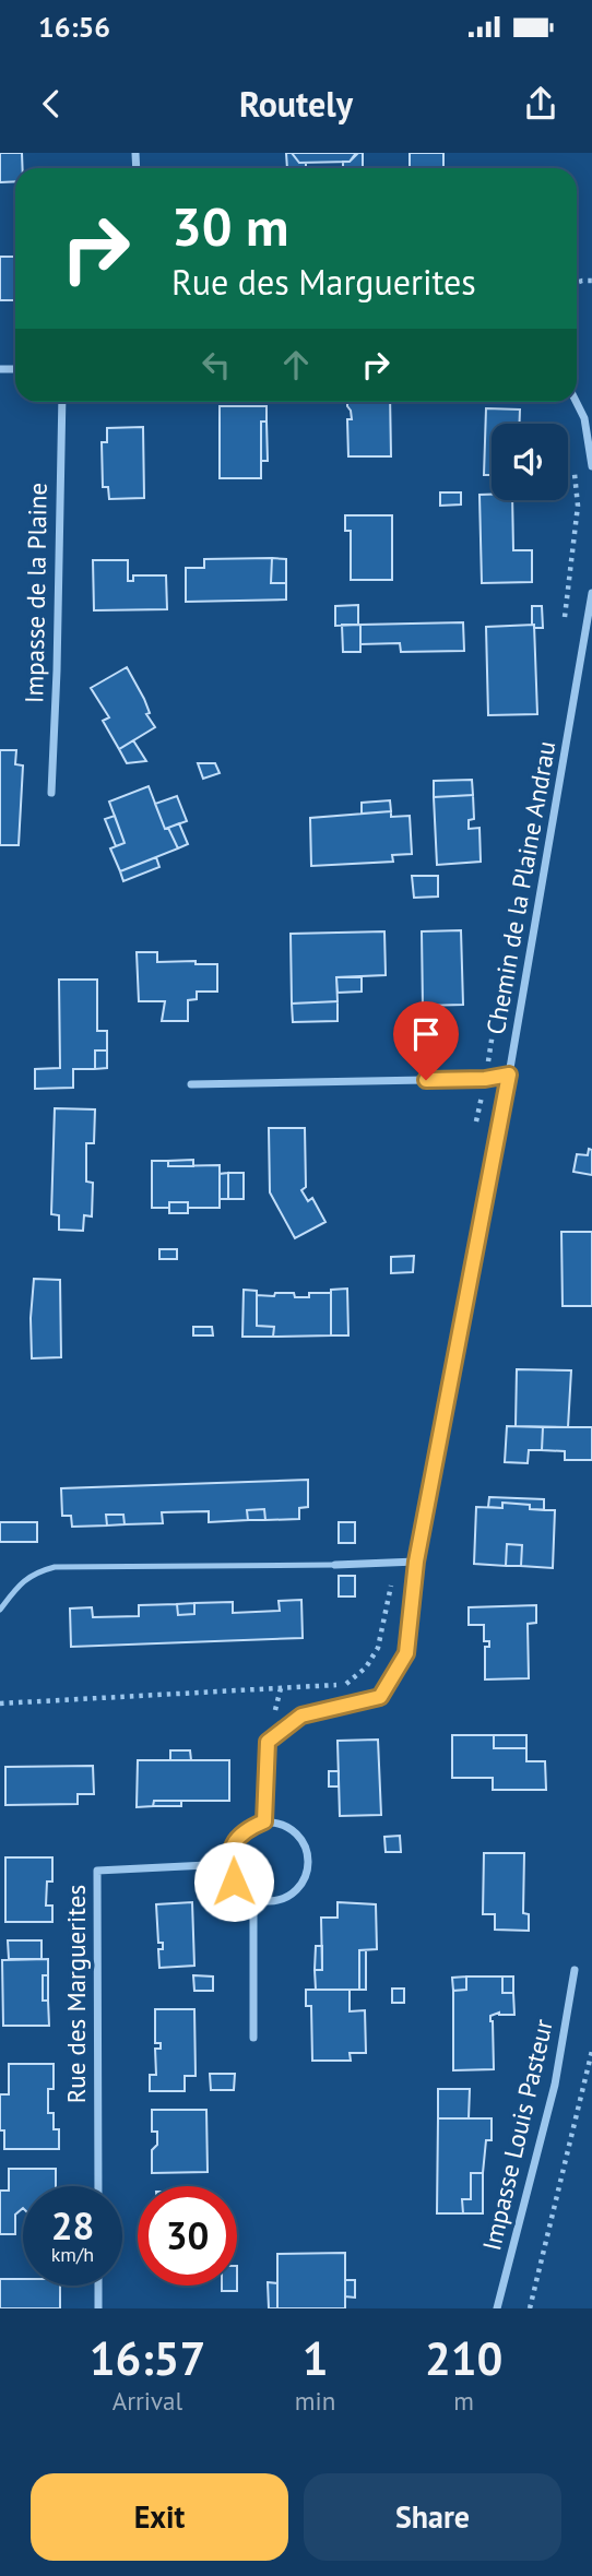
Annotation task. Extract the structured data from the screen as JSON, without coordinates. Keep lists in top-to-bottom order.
{
  "streets": {
    "street": [
      "Impasse de la Plaine",
      "Chemin de la Plaine Andrau",
      "Rue des Marguerites",
      "Impasse Louis Pasteur"
    ]
  },
  "page": {
    "status": "16:56",
    "header": "Routely",
    "turn": ["30 m", "Rue des Marguerites"],
    "speed": "28 km/h",
    "limit": "30",
    "eta": [
      "16:57",
      "Arrival",
      "1",
      "min",
      "210",
      "m"
    ],
    "buttons": ["Exit", "Share"]
  }
}
